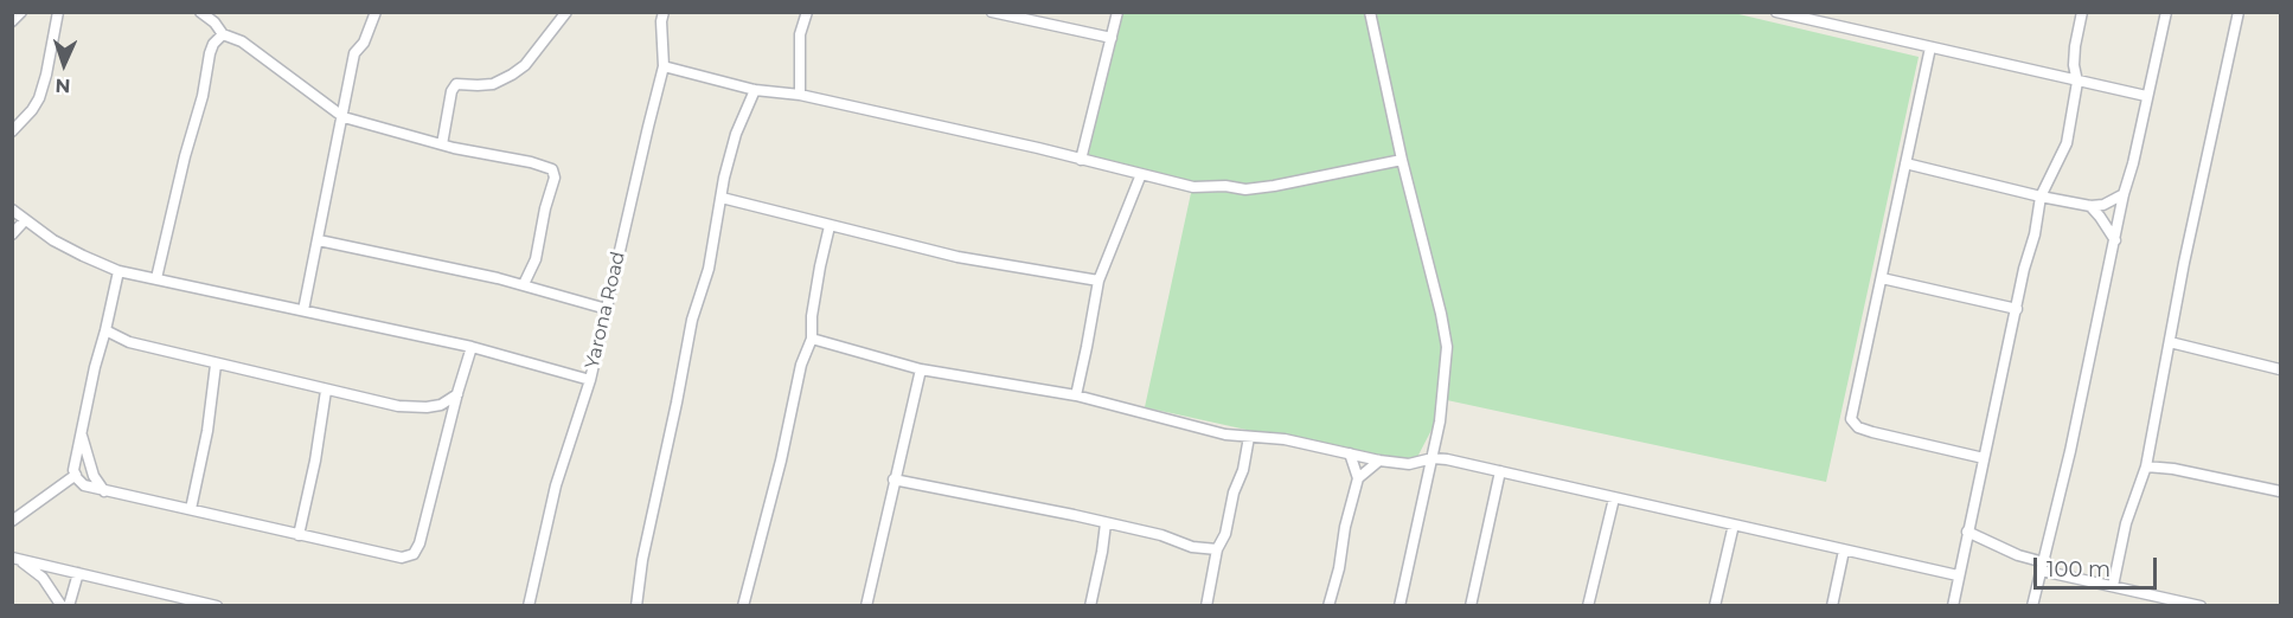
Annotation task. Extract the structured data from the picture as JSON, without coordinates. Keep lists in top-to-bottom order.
{
  "streets": {
    "street": ["Yarona Road"]
  },
  "scale_bar": "100 m",
  "north": "bottom"
}
